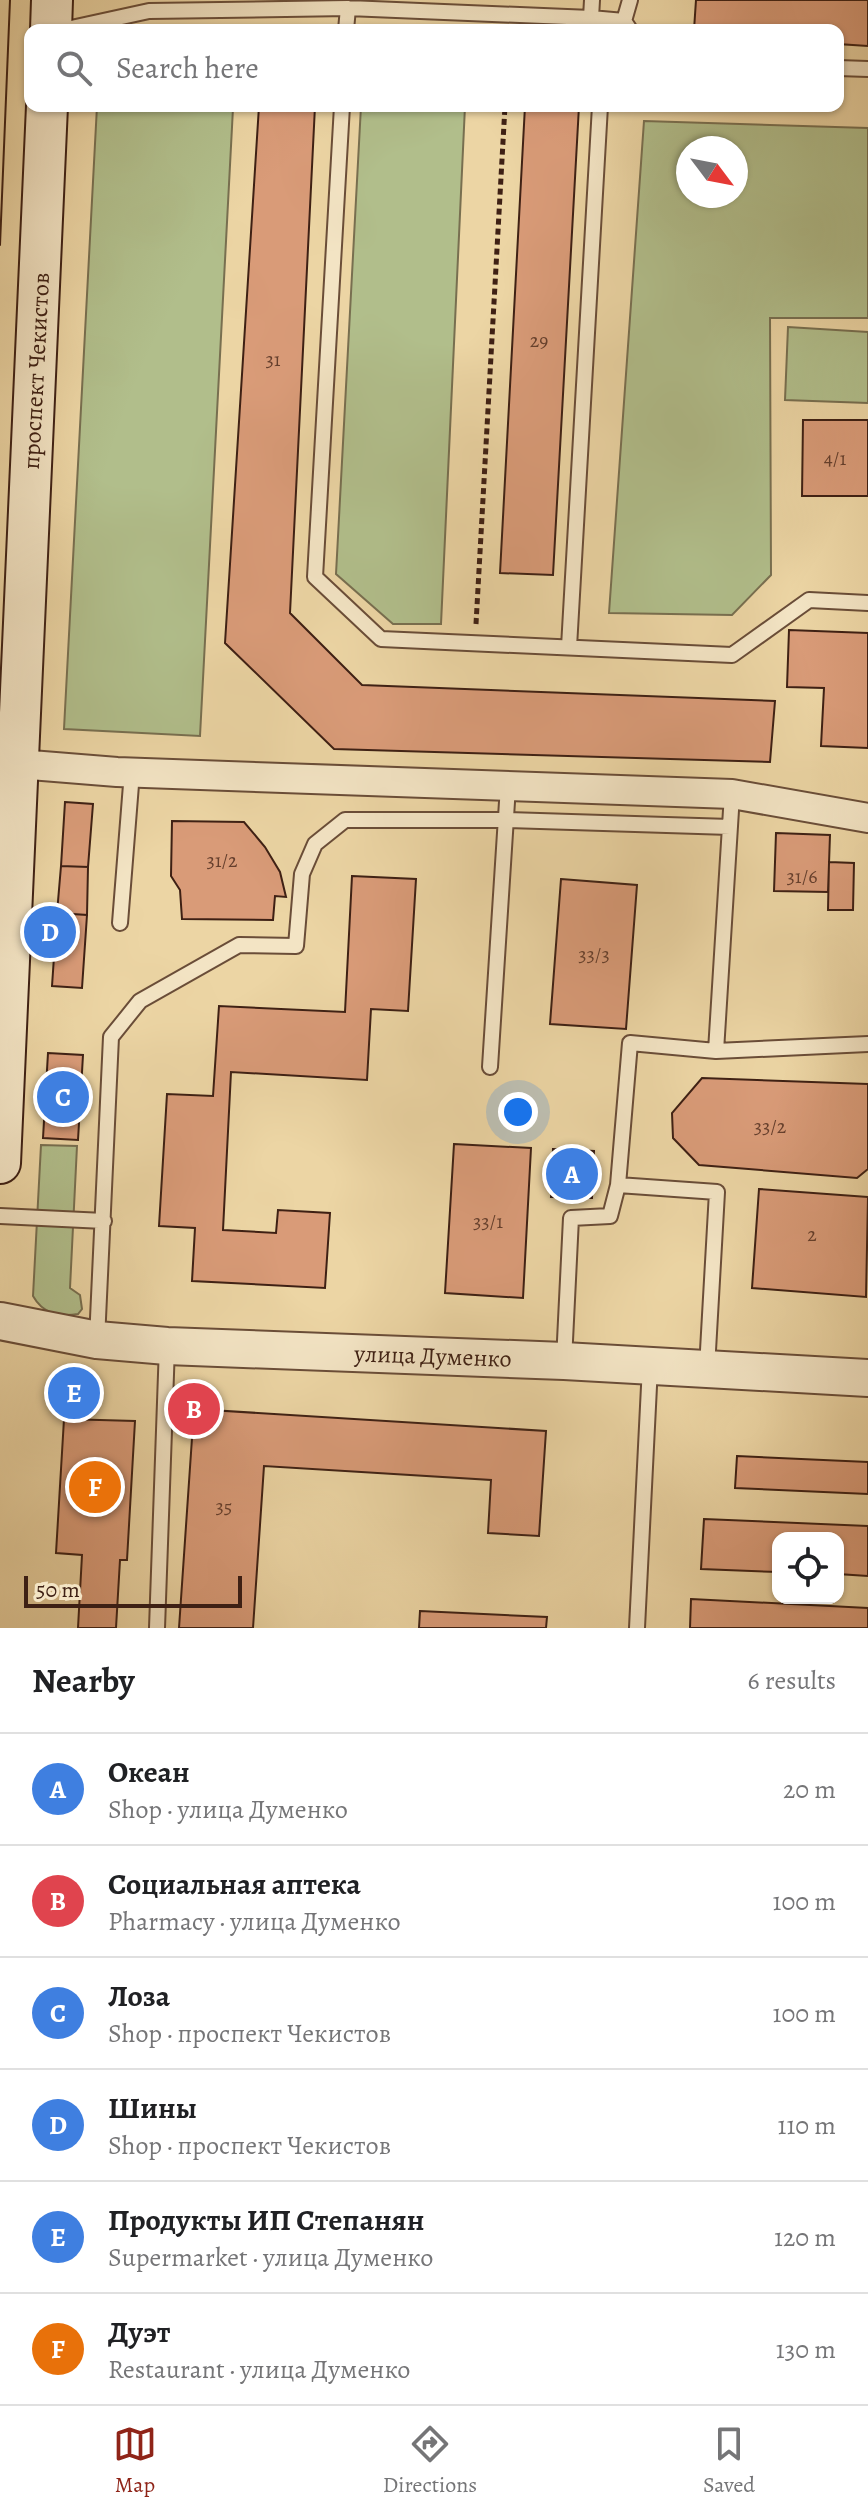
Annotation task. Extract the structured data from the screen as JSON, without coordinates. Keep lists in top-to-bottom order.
{
  "streets": {
    "main road": ["проспект Чекистов"],
    "street": ["улица Думенко"]
  },
  "house_numbers": [
    "29",
    "31",
    "4/1",
    "31/2",
    "31/6",
    "33/3",
    "33/2",
    "33/1",
    "2",
    "35"
  ],
  "scale_bar": "50 m",
  "north": "bottom right",
  "page": {
    "search": "Search here",
    "pins": [
      "D",
      "C",
      "A",
      "E",
      "B",
      "F"
    ],
    "scale": "50 m",
    "heading": ["Nearby", "6 results"],
    "list": [
      {
        "mark": "A",
        "name": "Океан",
        "note": "Shop · улица Думенко",
        "value": "20 m"
      },
      {
        "mark": "B",
        "name": "Социальная аптека",
        "note": "Pharmacy · улица Думенко",
        "value": "100 m"
      },
      {
        "mark": "C",
        "name": "Лоза",
        "note": "Shop · проспект Чекистов",
        "value": "100 m"
      },
      {
        "mark": "D",
        "name": "Шины",
        "note": "Shop · проспект Чекистов",
        "value": "110 m"
      },
      {
        "mark": "E",
        "name": "Продукты ИП Степанян",
        "note": "Supermarket · улица Думенко",
        "value": "120 m"
      },
      {
        "mark": "F",
        "name": "Дуэт",
        "note": "Restaurant · улица Думенко",
        "value": "130 m"
      }
    ],
    "nav": ["Map", "Directions", "Saved"]
  }
}
